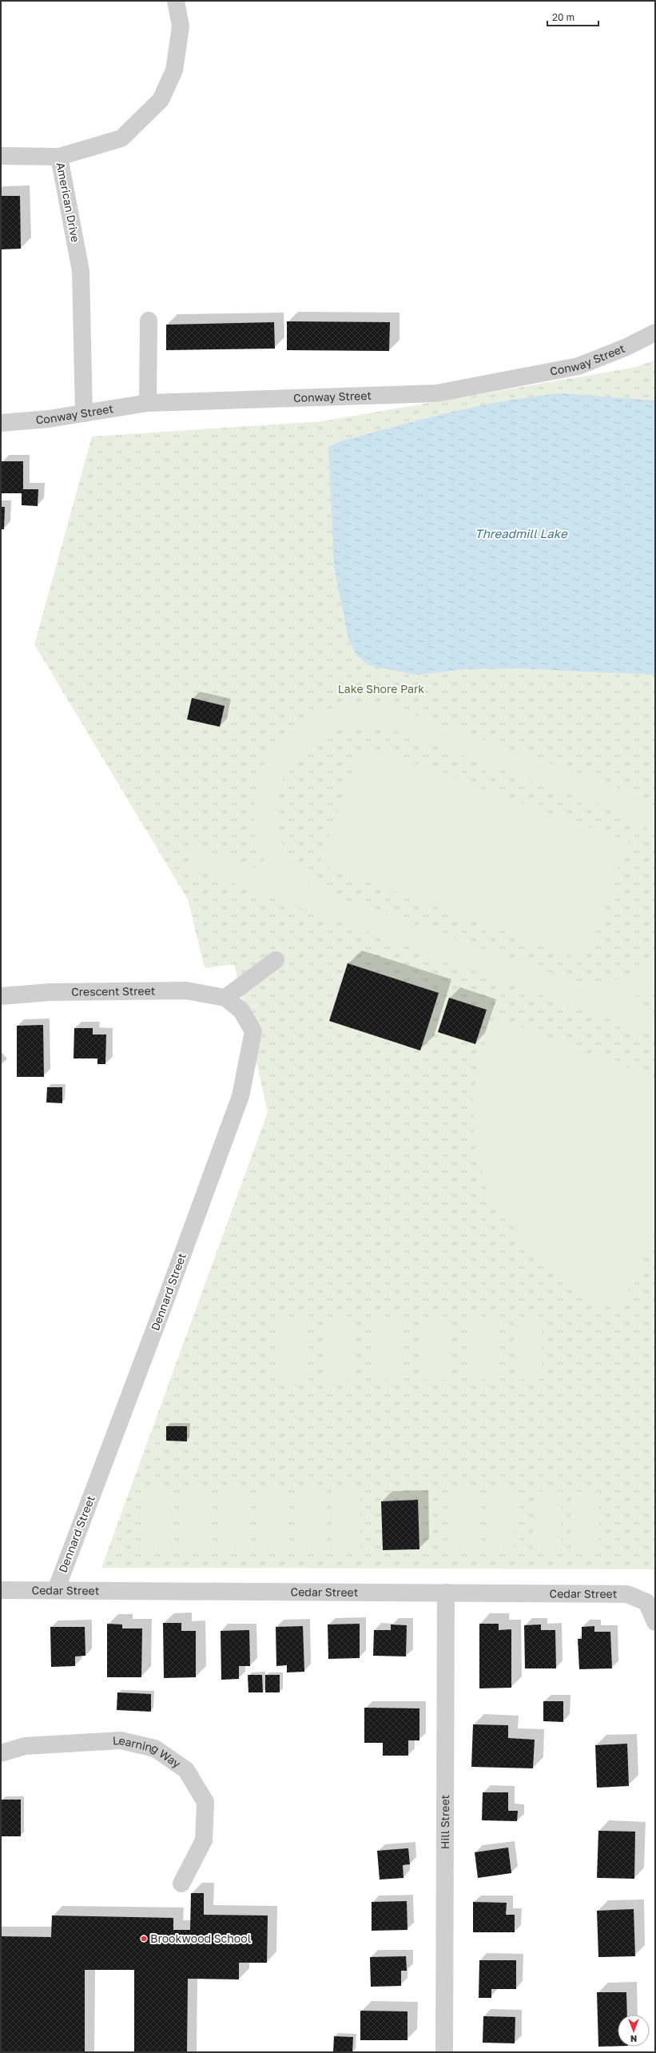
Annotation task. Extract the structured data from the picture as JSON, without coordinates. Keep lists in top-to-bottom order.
{
  "streets": {
    "street": [
      "American Drive",
      "Conway Street",
      "Crescent Street",
      "Dennard Street",
      "Cedar Street",
      "Learning Way",
      "Hill Street"
    ]
  },
  "crossings": [
    ["American Drive", "Conway Street"],
    ["Crescent Street", "Dennard Street"],
    ["Dennard Street", "Cedar Street"],
    ["Cedar Street", "Hill Street"]
  ],
  "water": ["Threadmill Lake"],
  "parks": ["Lake Shore Park"],
  "places": ["Brookwood School"],
  "scale_bar": "20 m",
  "north": "bottom"
}
